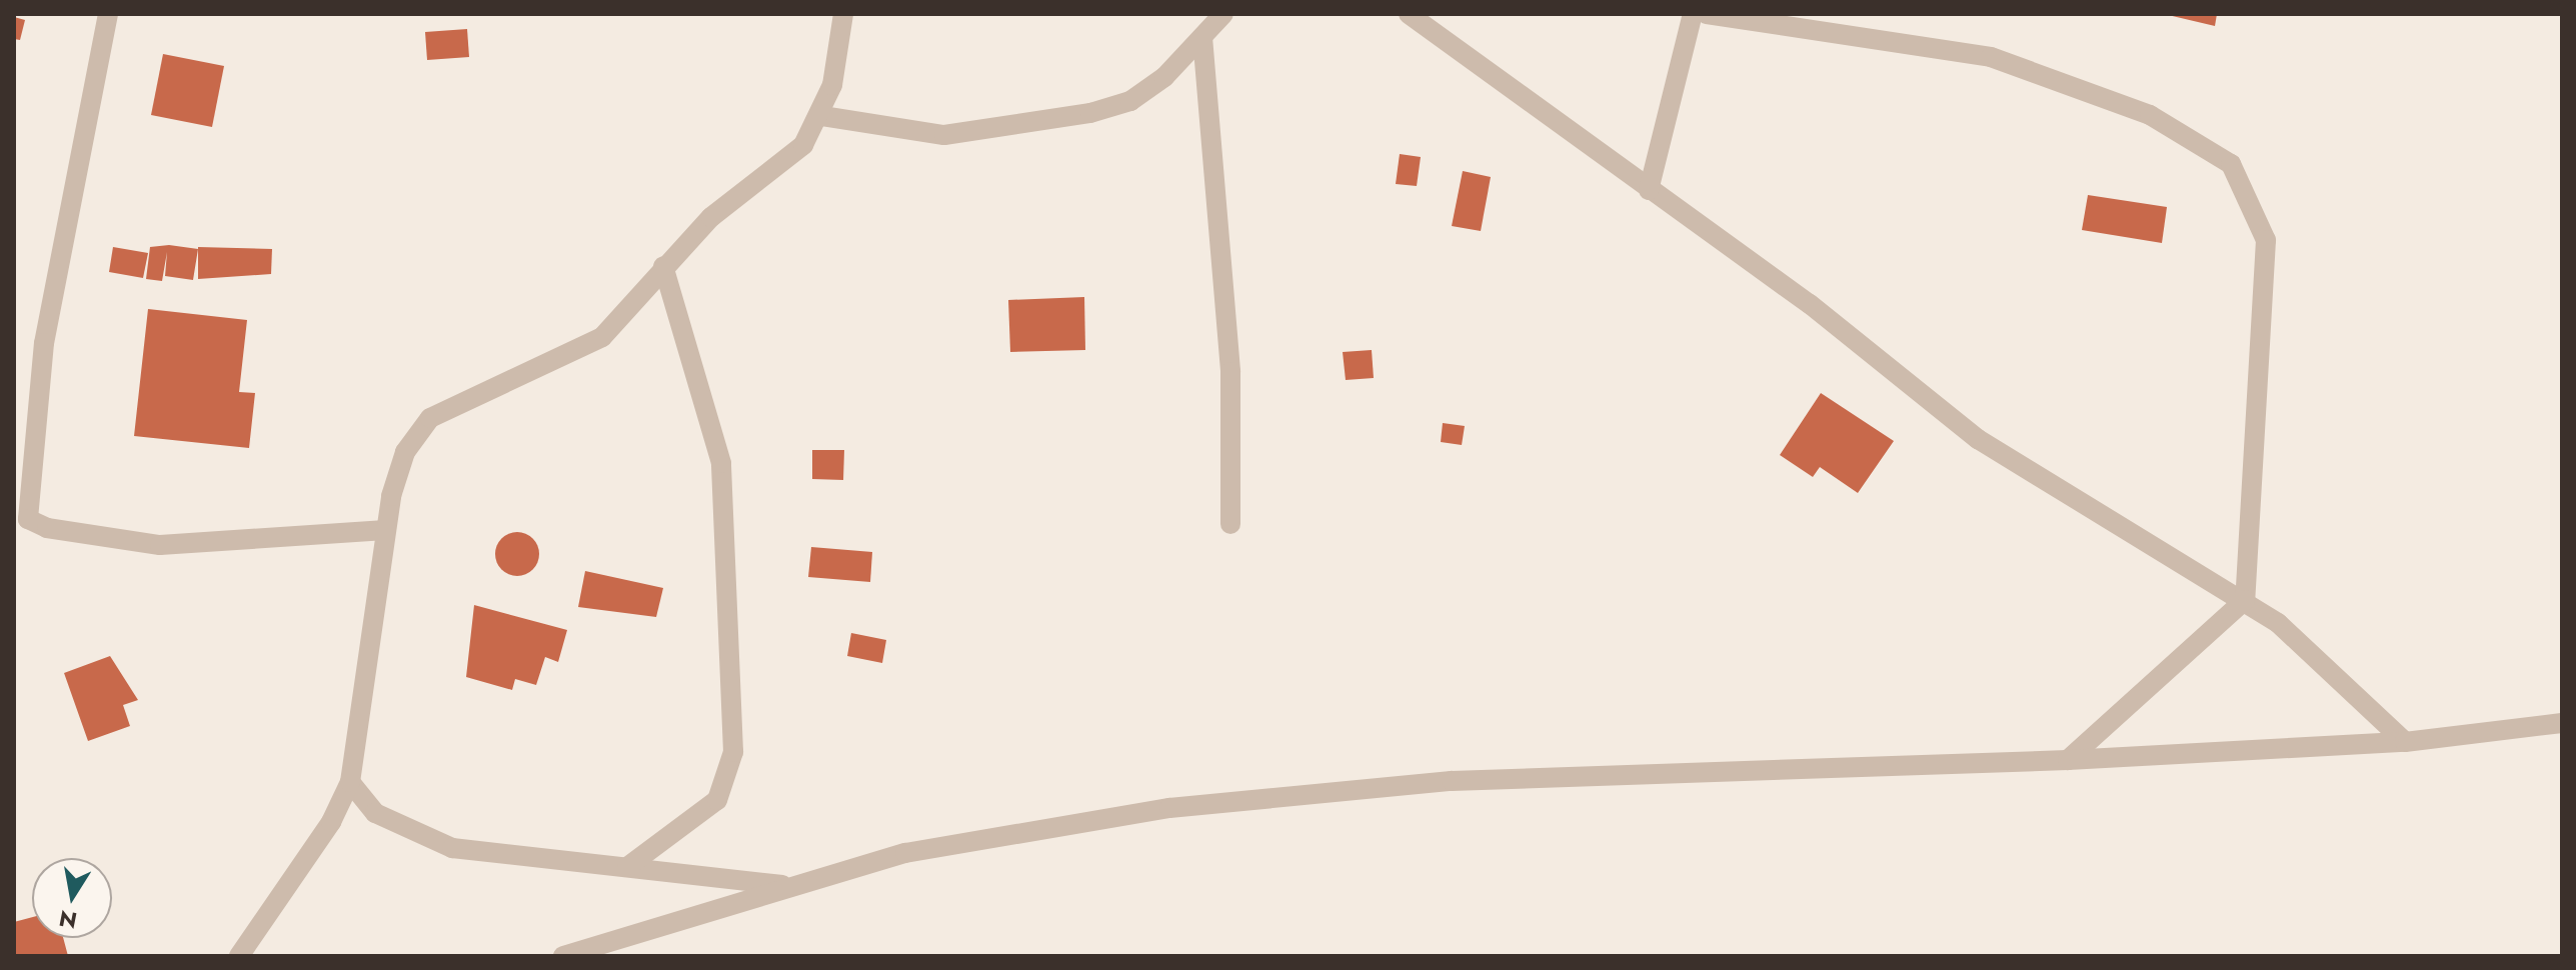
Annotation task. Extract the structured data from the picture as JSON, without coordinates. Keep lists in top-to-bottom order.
{
  "north": "bottom"
}
